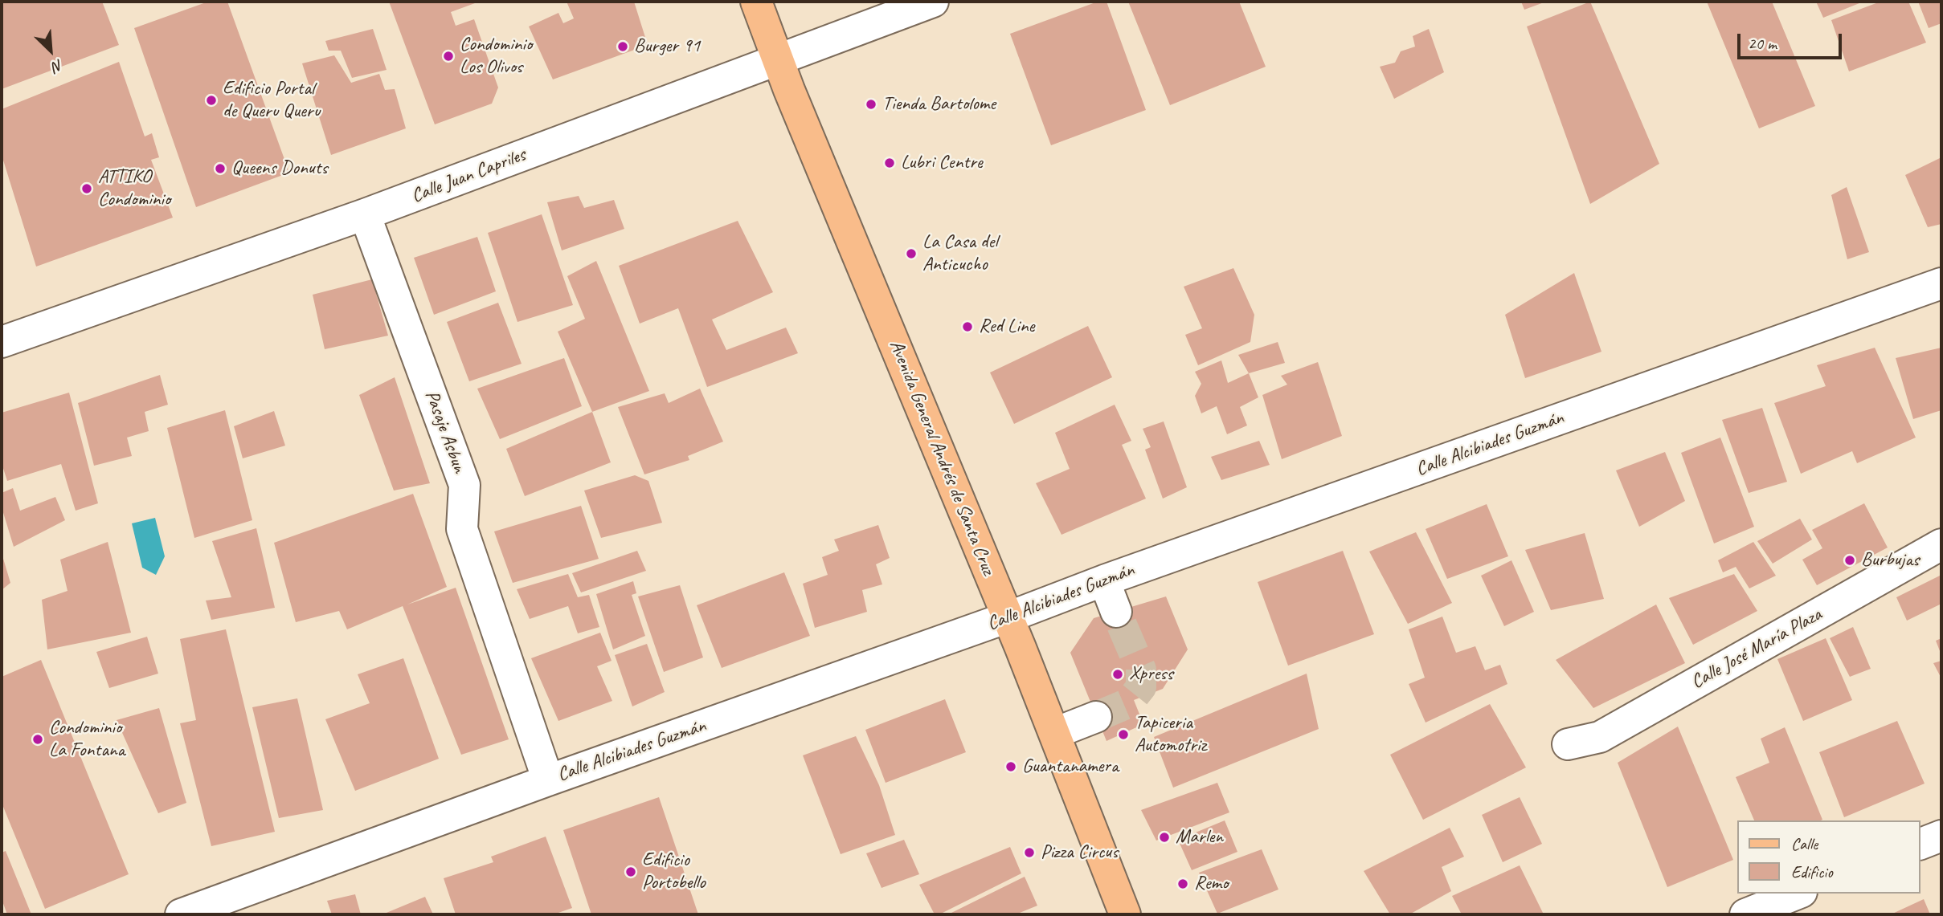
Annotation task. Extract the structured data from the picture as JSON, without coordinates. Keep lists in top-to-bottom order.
{
  "streets": {
    "main road": ["Avenida General Andrés de Santa Cruz"],
    "street": [
      "Calle Juan Capriles",
      "Pasaje Asbun",
      "Calle Alcibiades Guzmán",
      "Calle José María Plaza"
    ]
  },
  "crossings": [
    ["Calle Juan Capriles", "Pasaje Asbun"],
    ["Calle Juan Capriles", "Avenida General Andrés de Santa Cruz"],
    ["Pasaje Asbun", "Calle Alcibiades Guzmán"],
    ["Calle Alcibiades Guzmán", "Avenida General Andrés de Santa Cruz"]
  ],
  "places": [
    "Burger 91",
    "Condominio Los Olivos",
    "Edificio Portal de Queru Queru",
    "Tienda Bartolome",
    "Lubri Centre",
    "Queens Donuts",
    "ATTIKO Condominio",
    "La Casa del Anticucho",
    "Red Line",
    "Burbujas",
    "Xpress",
    "Tapiceria Automotriz",
    "Condominio La Fontana",
    "Guantanamera",
    "Marlen",
    "Pizza Circus",
    "Edificio Portobello",
    "Remo"
  ],
  "legend": ["Calle", "Edificio"],
  "scale_bar": "20 m",
  "north": "bottom right"
}
